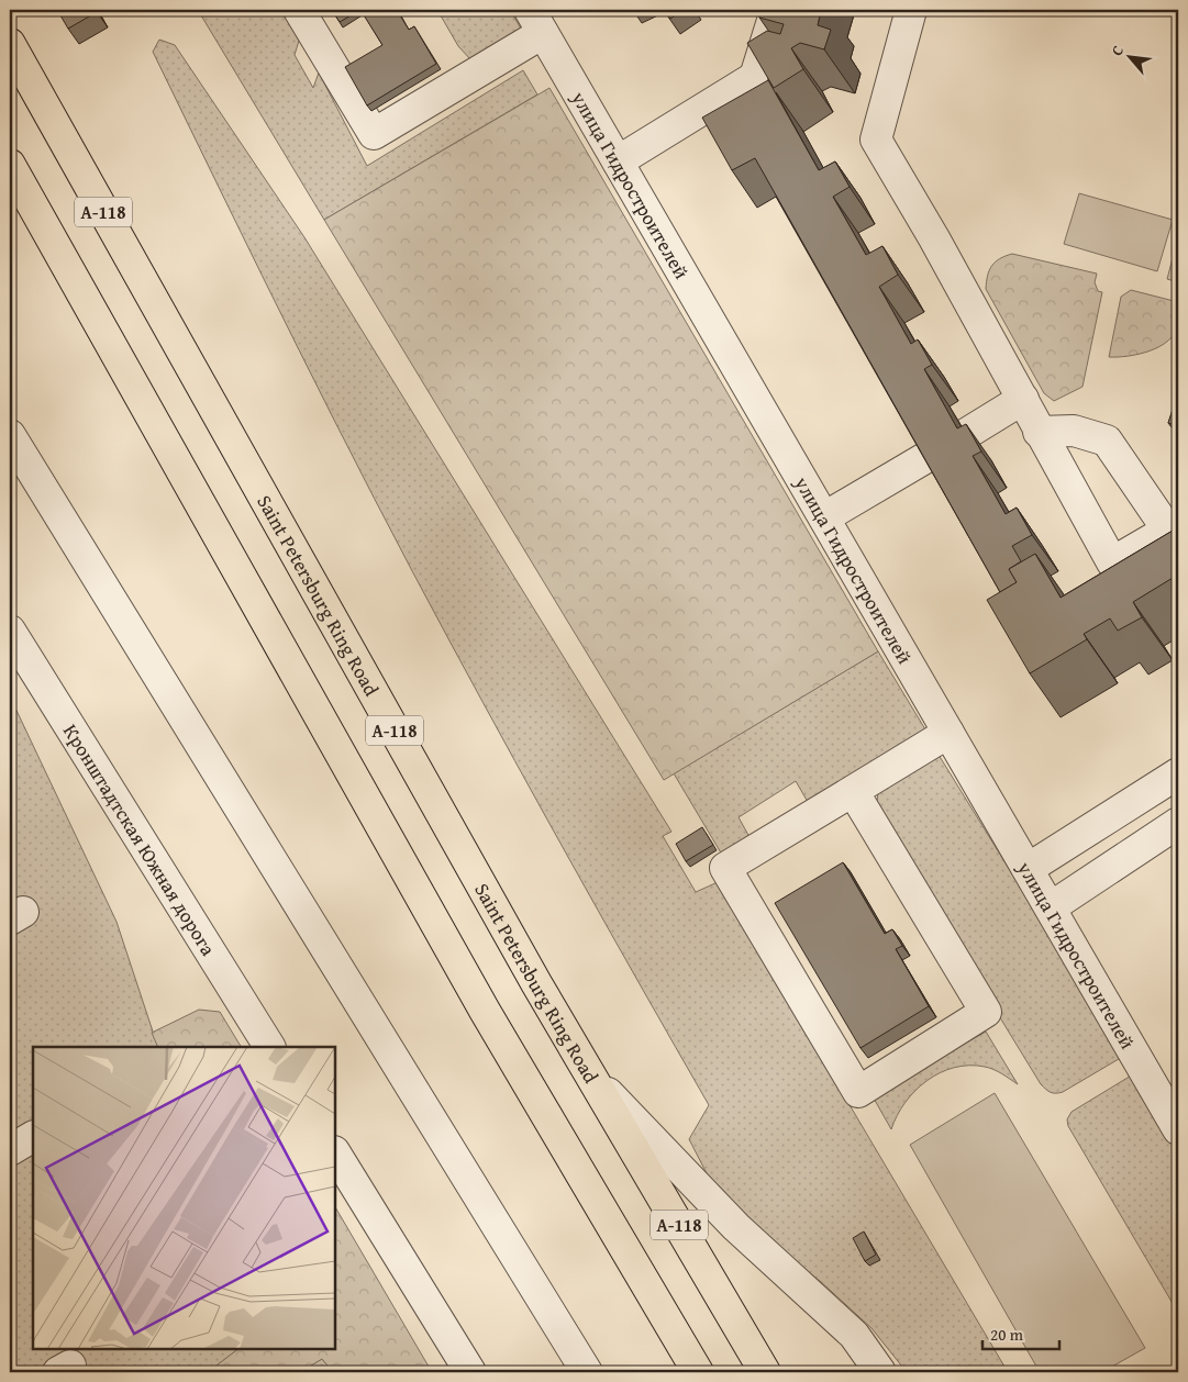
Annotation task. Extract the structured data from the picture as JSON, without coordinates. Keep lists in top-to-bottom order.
{
  "streets": {
    "highway": ["А-118", "Saint Petersburg Ring Road"],
    "street": ["улица Гидростроителей", "Кронштадтская Южная дорога"]
  },
  "scale_bar": "20 m",
  "north": "top left"
}
